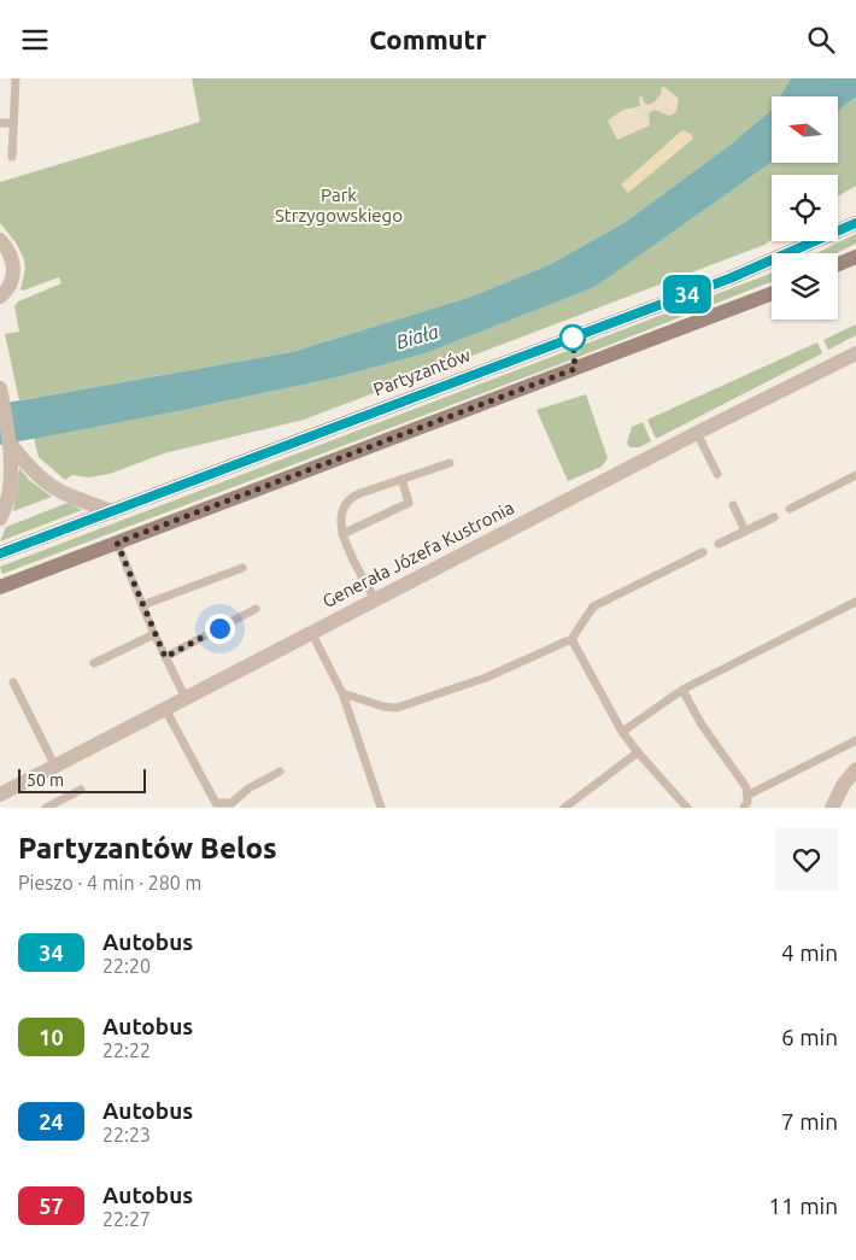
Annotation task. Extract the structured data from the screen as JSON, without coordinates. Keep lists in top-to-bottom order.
{
  "streets": {
    "main road": ["Partyzantów"],
    "street": ["Generała Józefa Kustronia"]
  },
  "water": ["Biała"],
  "parks": ["Park Strzygowskiego"],
  "lines": ["bus line 34"],
  "scale_bar": "50 m",
  "north": "left",
  "page": {
    "header": "Commutr",
    "on_map": "34",
    "scale": "50 m",
    "heading": ["Partyzantów Belos", "Pieszo · 4 min · 280 m"],
    "list": [
      {
        "mark": "34",
        "name": "Autobus",
        "note": "22:20",
        "value": "4 min"
      },
      {
        "mark": "10",
        "name": "Autobus",
        "note": "22:22",
        "value": "6 min"
      },
      {
        "mark": "24",
        "name": "Autobus",
        "note": "22:23",
        "value": "7 min"
      },
      {
        "mark": "57",
        "name": "Autobus",
        "note": "22:27",
        "value": "11 min"
      }
    ]
  }
}
